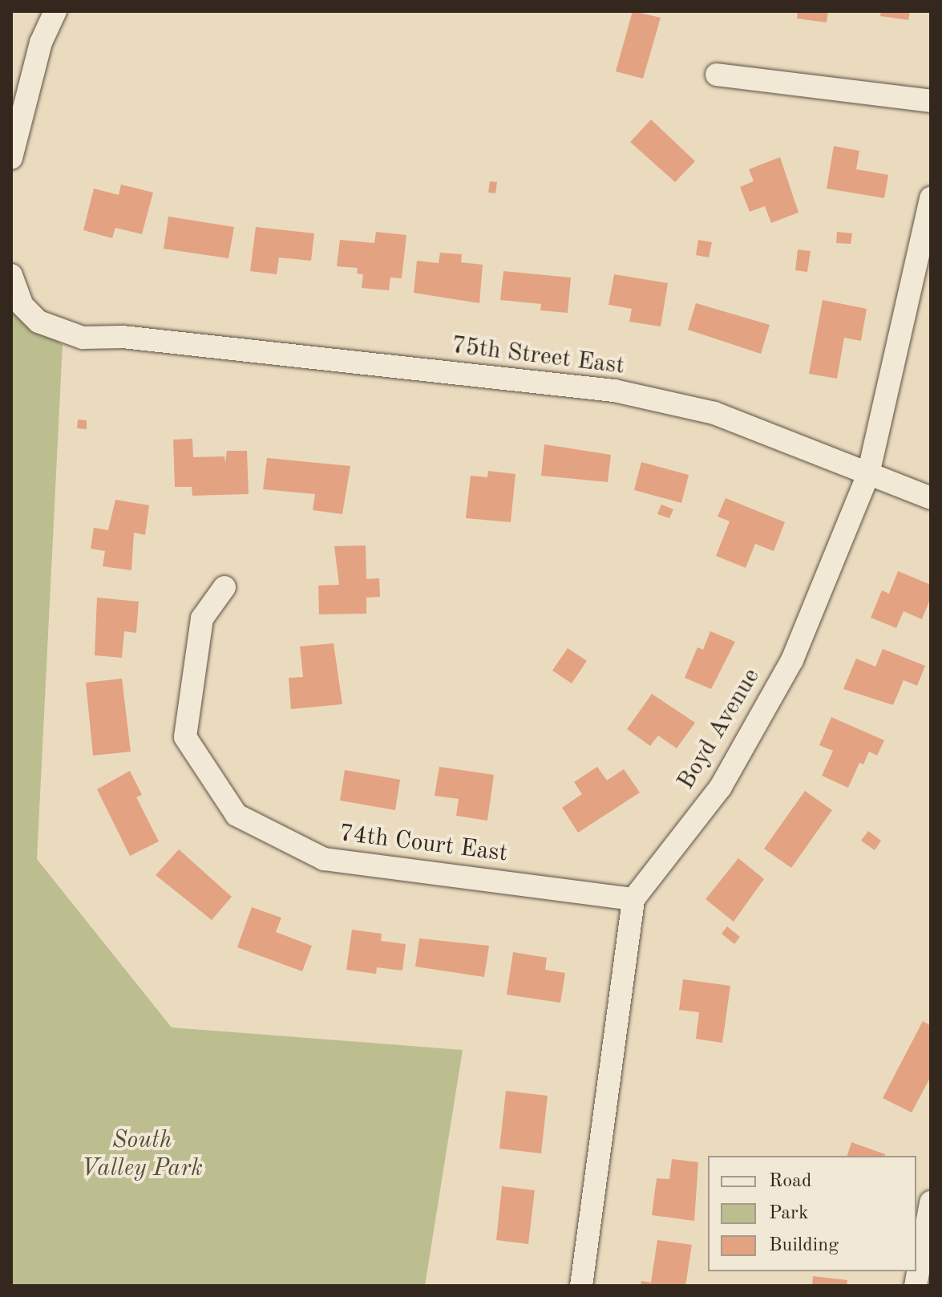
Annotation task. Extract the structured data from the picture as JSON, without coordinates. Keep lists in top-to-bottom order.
{
  "streets": {
    "street": ["75th Street East", "Boyd Avenue", "74th Court East"]
  },
  "crossings": [
    ["75th Street East", "Boyd Avenue"],
    ["Boyd Avenue", "74th Court East"]
  ],
  "parks": ["South Valley Park"],
  "legend": ["Road", "Park", "Building"]
}
